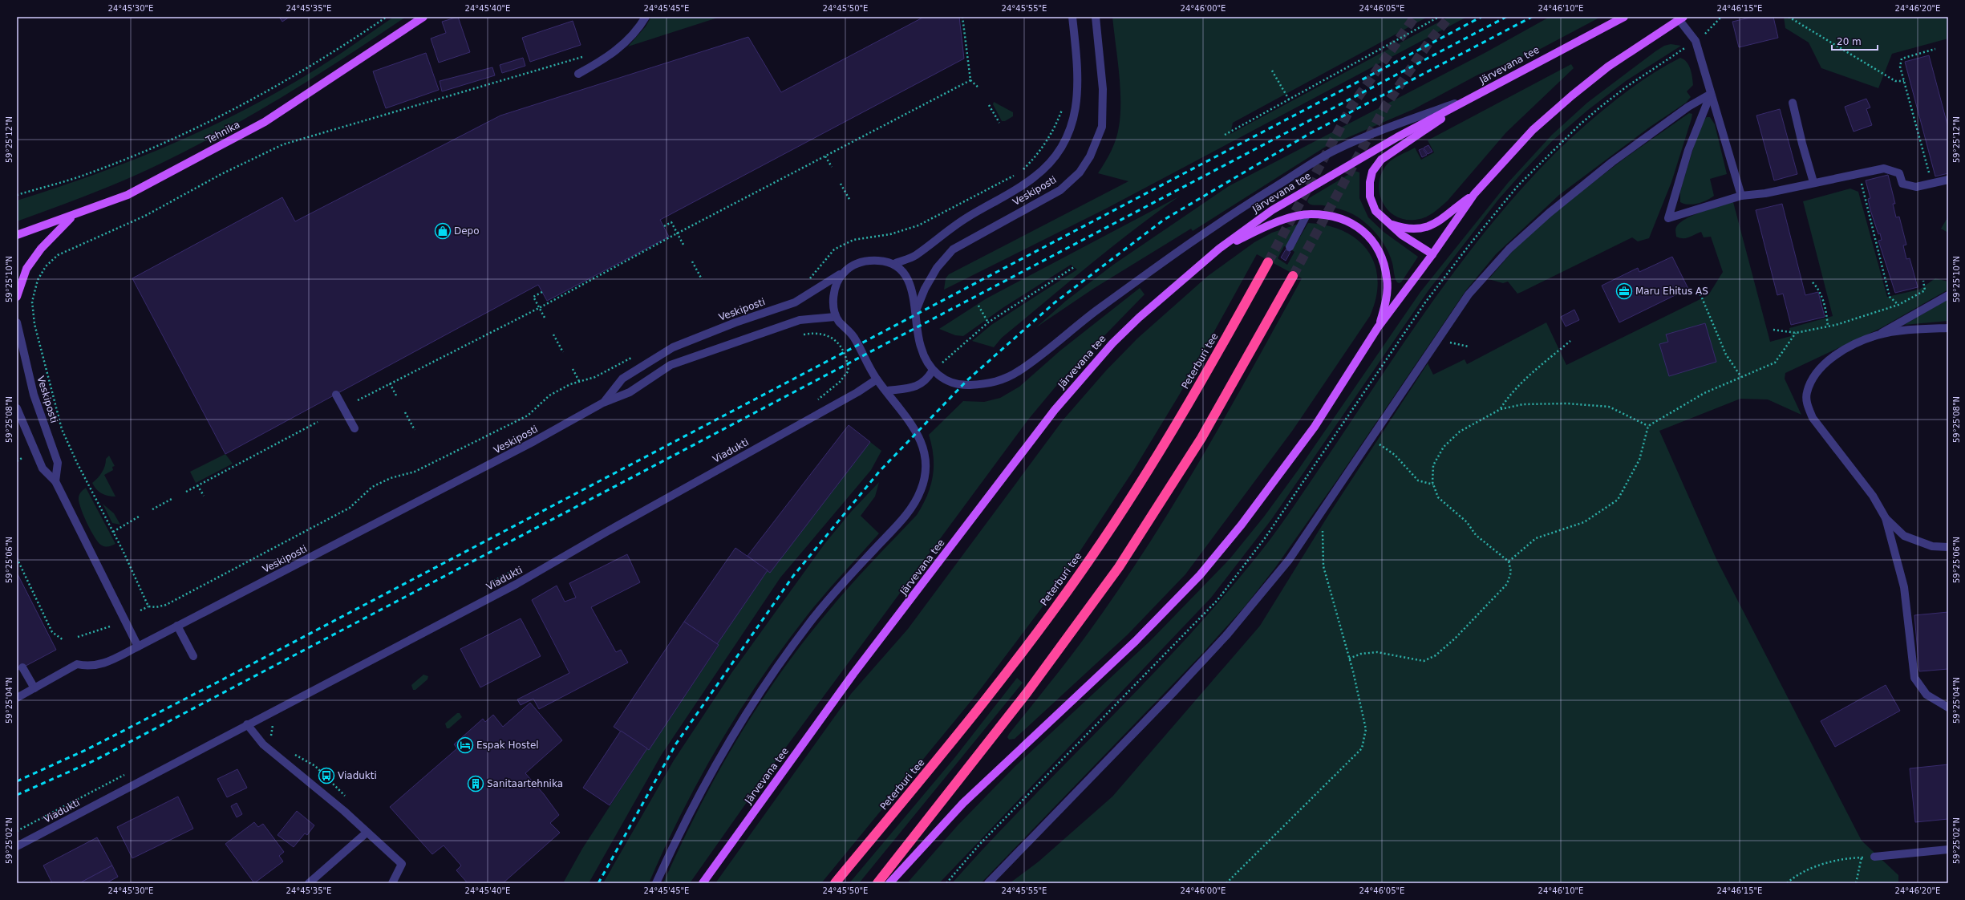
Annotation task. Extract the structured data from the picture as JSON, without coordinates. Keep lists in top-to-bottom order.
{
  "streets": {
    "highway": ["Peterburi tee"],
    "main road": ["Järvevana tee", "Tehnika"],
    "street": ["Veskiposti", "Viadukti"]
  },
  "places": {
    "shop": ["Depo"],
    "office": ["Maru Ehitus AS"],
    "hotel": ["Espak Hostel"],
    "bus stop": ["Viadukti"],
    "building": ["Sanitaartehnika"]
  },
  "scale_bar": "20 m",
  "coordinates": [
    "24°45'30\"E",
    "24°45'35\"E",
    "24°45'40\"E",
    "24°45'45\"E",
    "24°45'50\"E",
    "24°45'55\"E",
    "24°46'00\"E",
    "24°46'05\"E",
    "24°46'10\"E",
    "24°46'15\"E",
    "24°46'20\"E",
    "59°25'12\"N",
    "59°25'10\"N",
    "59°25'08\"N",
    "59°25'06\"N",
    "59°25'04\"N",
    "59°25'02\"N"
  ]
}
